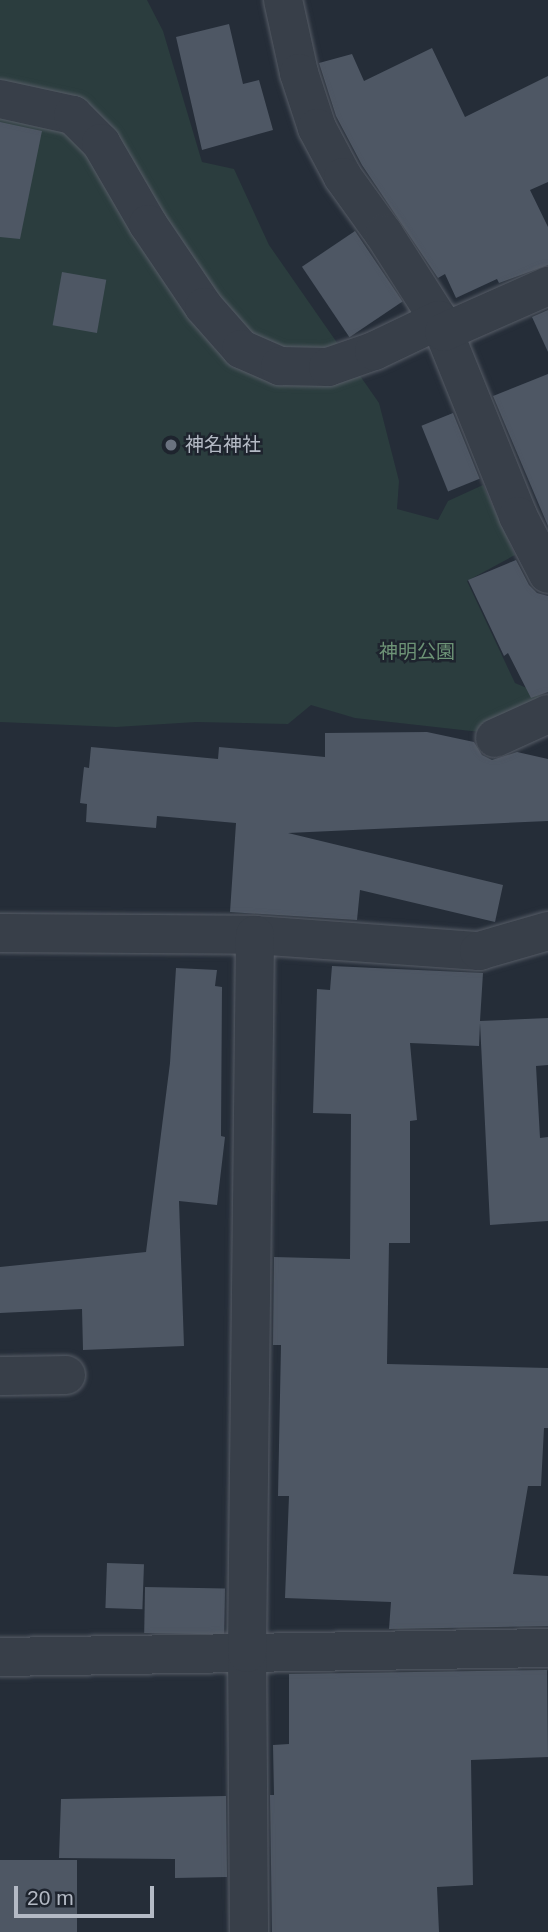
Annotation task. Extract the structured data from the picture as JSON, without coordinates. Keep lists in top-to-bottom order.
{
  "parks": ["神明公園"],
  "places": ["神名神社"],
  "scale_bar": "20 m"
}
